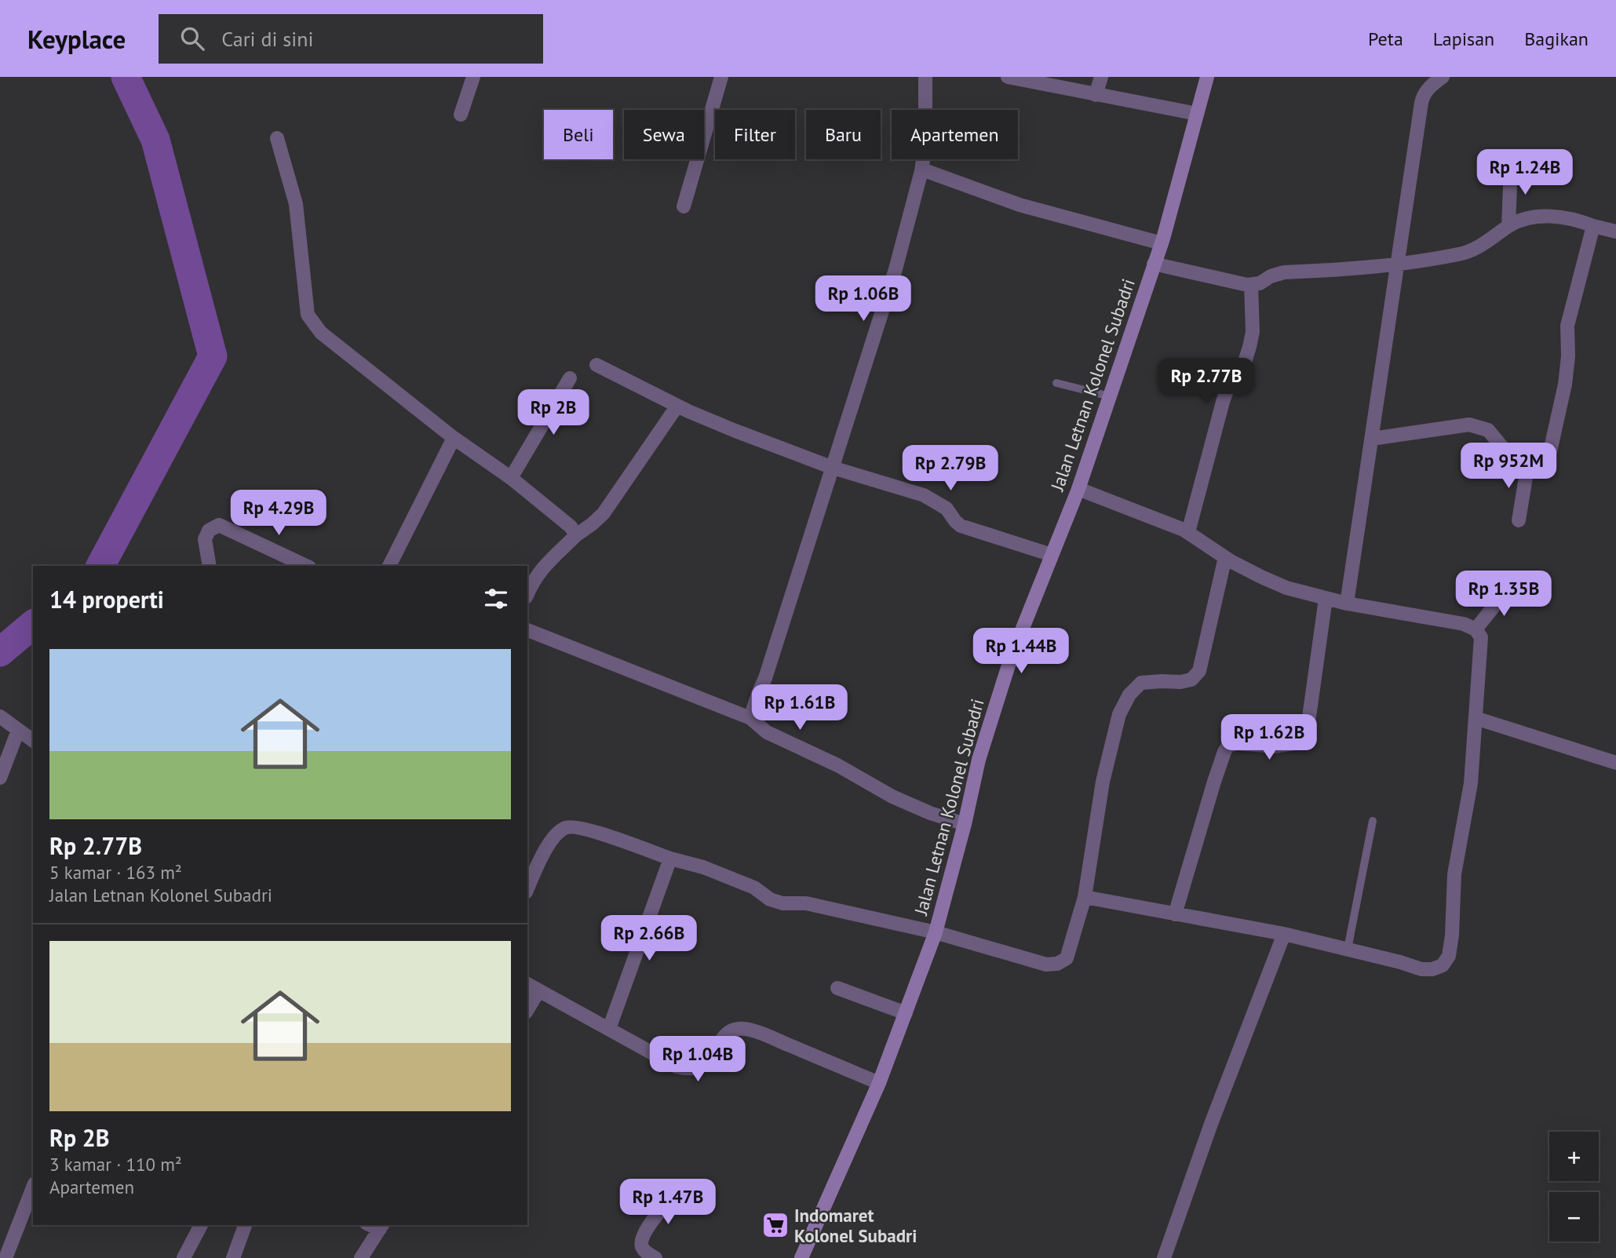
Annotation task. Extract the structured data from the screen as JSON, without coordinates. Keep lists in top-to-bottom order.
{
  "streets": {
    "main road": ["Jalan Letnan Kolonel Subadri"]
  },
  "places": {
    "supermarket": ["Indomaret Kolonel Subadri"]
  },
  "page": {
    "header": "Keyplace",
    "search": "Cari di sini",
    "nav": ["Peta", "Lapisan", "Bagikan"],
    "chip": [
      "Beli",
      "Sewa",
      "Filter",
      "Baru",
      "Apartemen"
    ],
    "price": [
      "Rp 1.24B",
      "Rp 1.06B",
      "Rp 2.77B",
      "Rp 2B",
      "Rp 952M",
      "Rp 2.79B",
      "Rp 4.29B",
      "Rp 1.35B",
      "Rp 1.44B",
      "Rp 1.61B",
      "Rp 1.62B",
      "Rp 2.66B",
      "Rp 1.04B",
      "Rp 1.47B"
    ],
    "heading": "14 properti",
    "list": [
      {
        "name": "Rp 2.77B",
        "note": "5 kamar · 163 m² · Jalan Letnan Kolonel Subadri"
      },
      {
        "name": "Rp 2B",
        "note": "3 kamar · 110 m² · Apartemen"
      }
    ],
    "map_buttons": ["+", "−"]
  }
}
